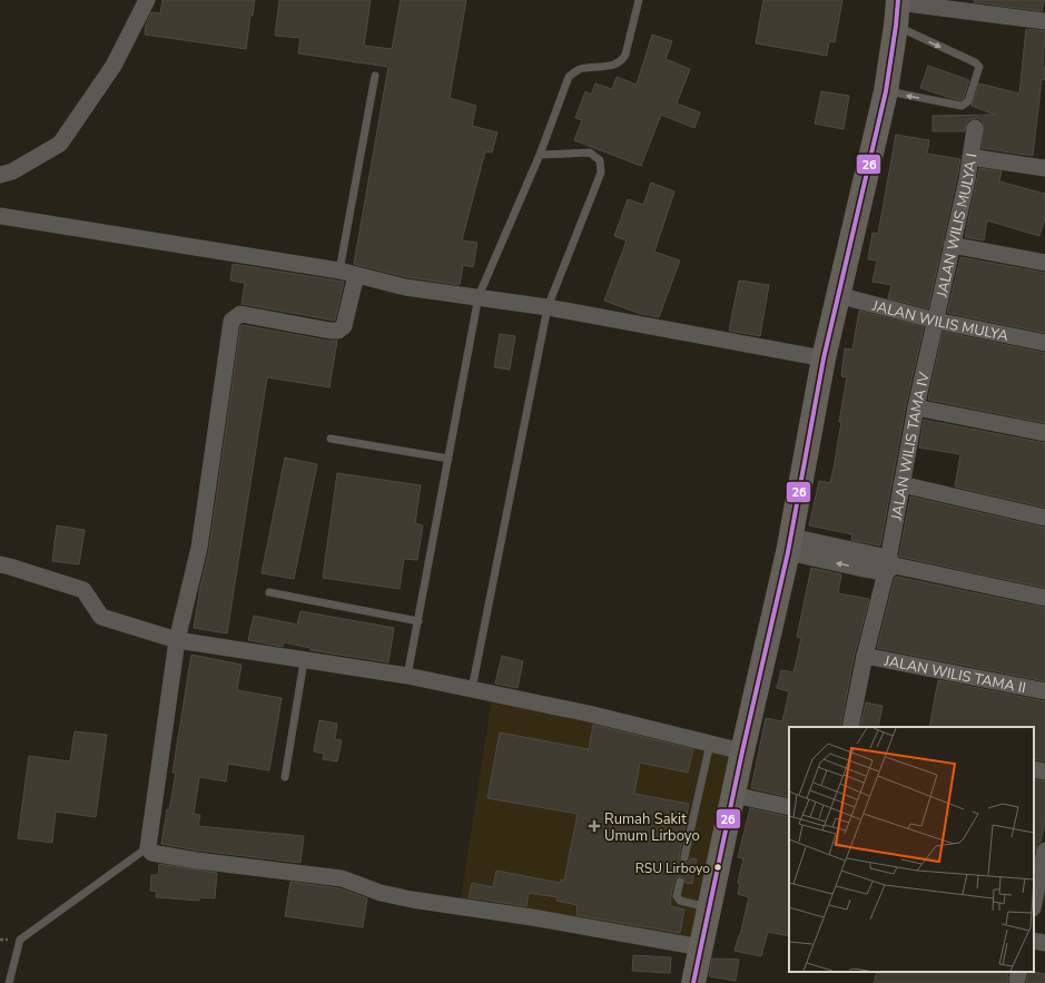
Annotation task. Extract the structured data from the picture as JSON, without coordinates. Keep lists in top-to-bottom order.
{
  "streets": {
    "street": [
      "JALAN WILIS MULYA I",
      "JALAN WILIS MULYA",
      "JALAN WILIS TAMA IV",
      "JALAN WILIS TAMA II"
    ]
  },
  "crossings": [
    ["JALAN WILIS MULYA I", "JALAN WILIS MULYA"],
    ["JALAN WILIS MULYA I", "JALAN WILIS TAMA IV"],
    ["JALAN WILIS MULYA", "JALAN WILIS TAMA IV"],
    ["JALAN WILIS TAMA IV", "JALAN WILIS TAMA II"]
  ],
  "places": {
    "health": ["Rumah Sakit Umum Lirboyo"],
    "other": ["RSU Lirboyo"]
  },
  "lines": ["transit line 26"]
}
